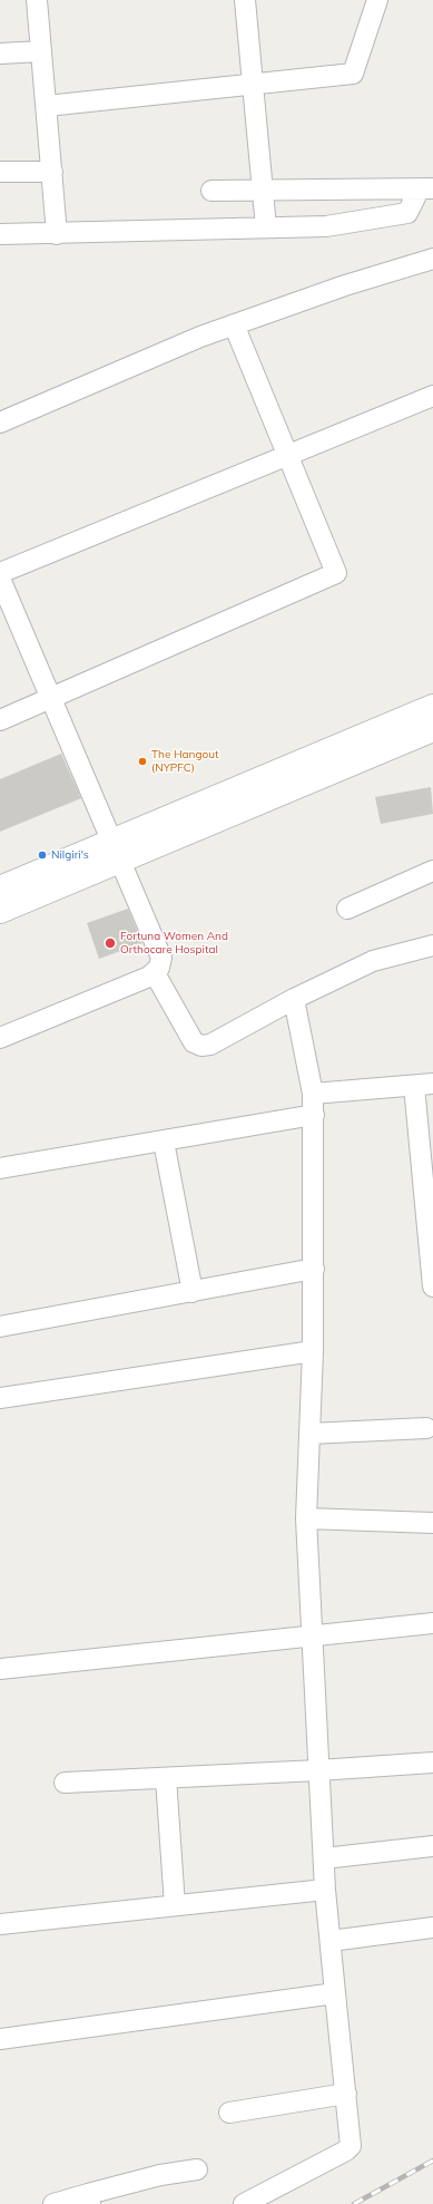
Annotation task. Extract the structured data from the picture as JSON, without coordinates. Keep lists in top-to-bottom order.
{
  "places": ["The Hangout (NYPFC)", "Nilgiri's", "Fortuna Women And Orthocare Hospital"]
}
